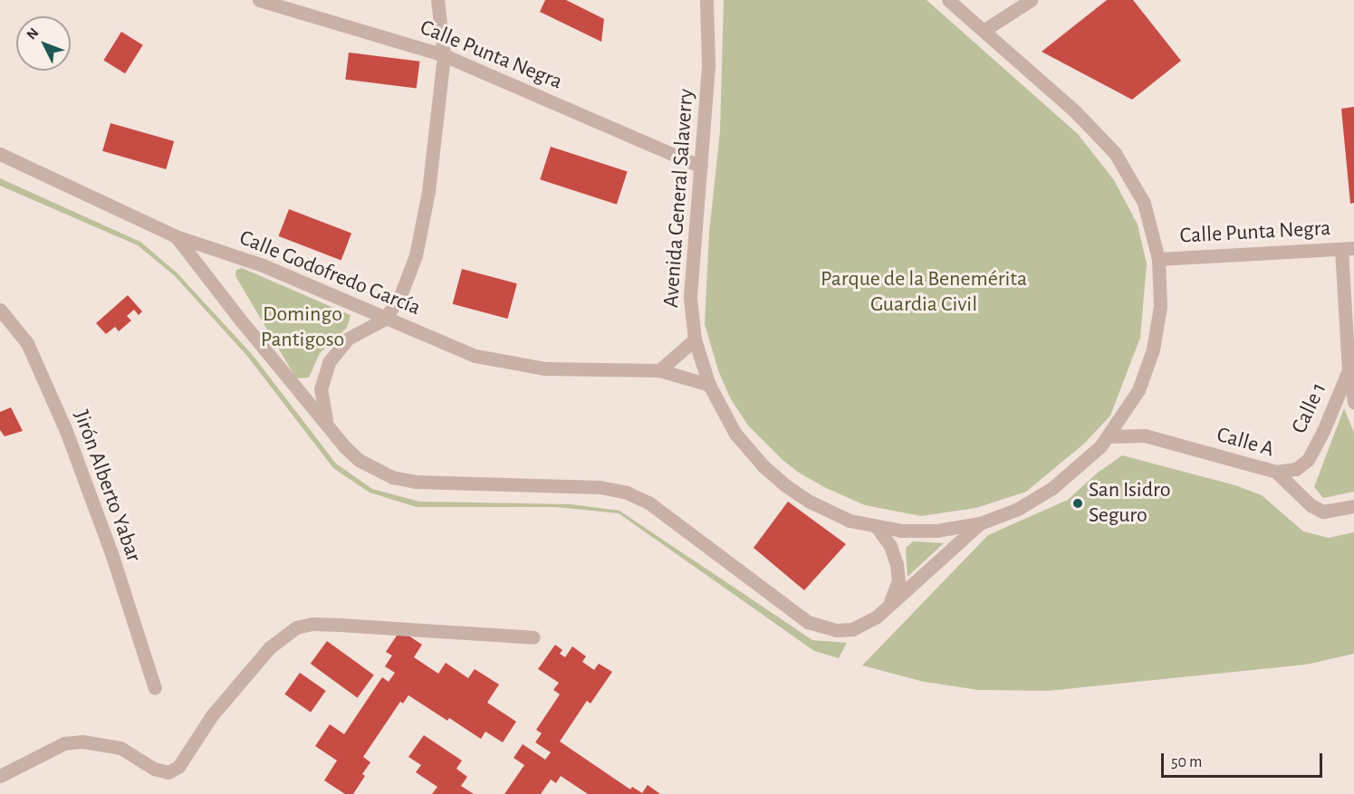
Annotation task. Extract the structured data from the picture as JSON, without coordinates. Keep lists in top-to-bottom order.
{
  "streets": {
    "street": [
      "Calle Punta Negra",
      "Avenida General Salaverry",
      "Calle Godofredo García",
      "Calle 1",
      "Calle A",
      "Jirón Alberto Yabar"
    ]
  },
  "crossings": [
    ["Calle Punta Negra", "Avenida General Salaverry"],
    ["Calle Punta Negra", "Calle 1"],
    ["Avenida General Salaverry", "Calle Godofredo García"],
    ["Avenida General Salaverry", "Calle A"],
    ["Calle 1", "Calle A"]
  ],
  "parks": ["Parque de la Benemérita Guardia Civil", "Domingo Pantigoso"],
  "places": ["San Isidro Seguro"],
  "scale_bar": "50 m",
  "north": "top left"
}
